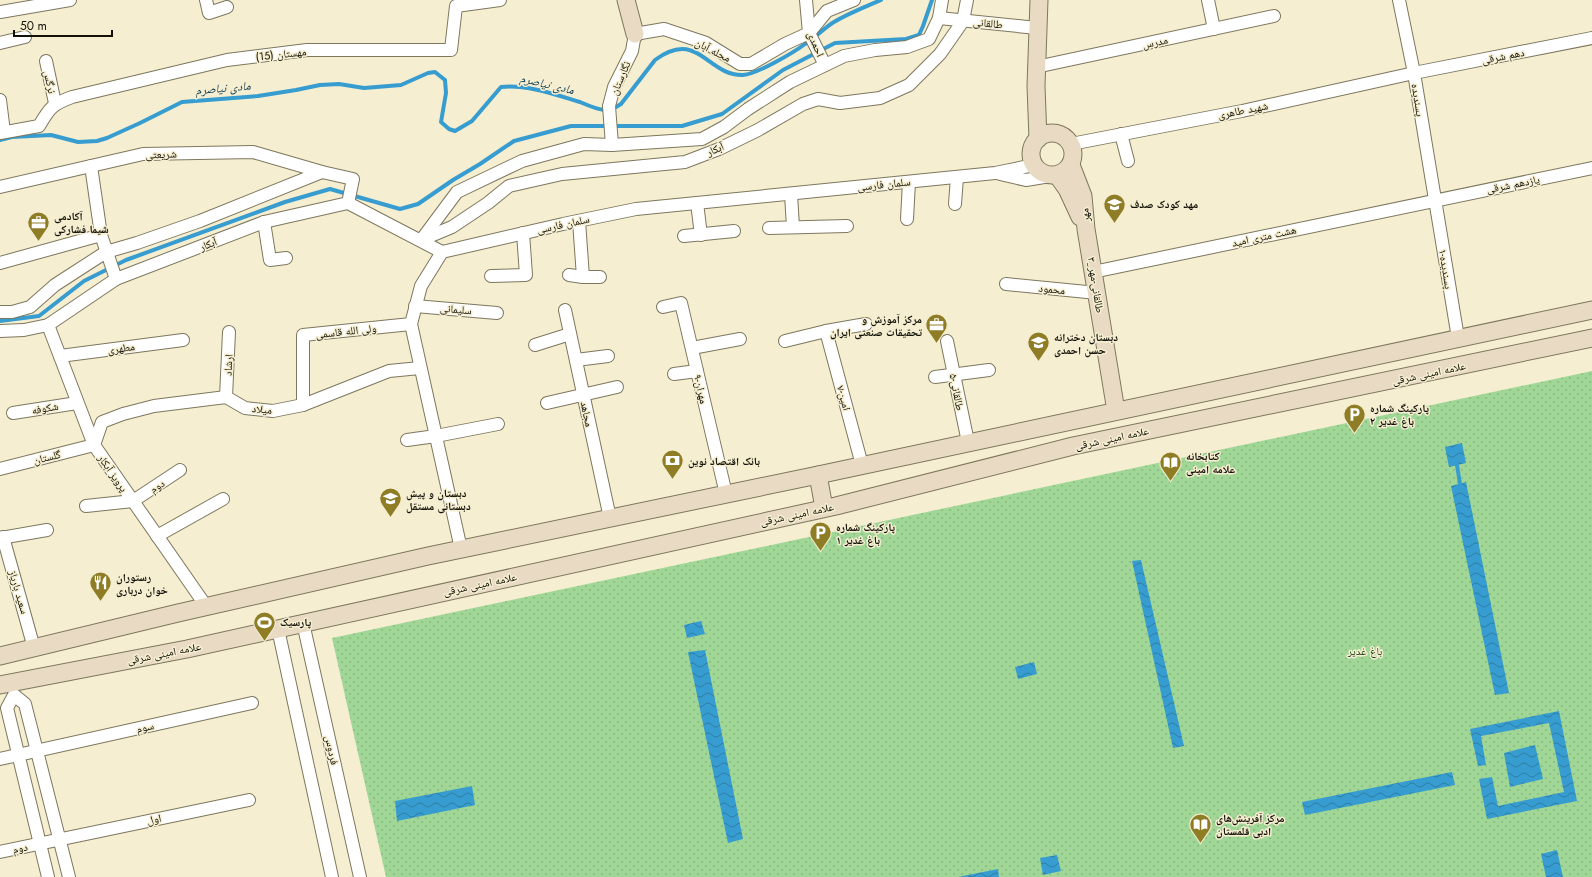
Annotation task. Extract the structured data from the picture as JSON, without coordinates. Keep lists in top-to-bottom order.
{
  "streets": {
    "main road": ["مهر", "۳_طالقانی-مهر", "علامه امینی شرقی"],
    "street": [
      "طالقانی",
      "مدرس",
      "احمدی",
      "محله آبان",
      "مهستان (15)",
      "دهم شرقی",
      "نگارستان",
      "نرگس",
      "پسندیده",
      "شهید طاهری",
      "آبکار",
      "شریعتی",
      "سلمان فارسی",
      "یازدهم شرقی",
      "هشت متری امید",
      "۱-پسندیده",
      "محمود",
      "سلیمانی",
      "ولی الله قاسمی",
      "مطهری",
      "ارشاد",
      "۹-مهران",
      "۵-طالقانی",
      "۷-امین",
      "شکوفه",
      "میلاد",
      "مجاهد",
      "گلستان",
      "پرویز آبکار",
      "دوم",
      "سعید باریاز",
      "سوم",
      "فردوس",
      "اول"
    ]
  },
  "crossings": [
    ["طالقانی", "آبکار"],
    ["احمدی", "محله آبان"],
    ["احمدی", "آبکار"],
    ["محله آبان", "نگارستان"],
    ["مهستان (15)", "نرگس"],
    ["دهم شرقی", "پسندیده"],
    ["دهم شرقی", "شهید طاهری"],
    ["نگارستان", "آبکار"],
    ["پسندیده", "شهید طاهری"],
    ["پسندیده", "یازدهم شرقی"],
    ["پسندیده", "هشت متری امید"],
    ["پسندیده", "۱-پسندیده"],
    ["شهید طاهری", "سلمان فارسی"],
    ["شهید طاهری", "مهر"],
    ["آبکار", "پرویز آبکار"],
    ["سلمان فارسی", "مهر"],
    ["یازدهم شرقی", "هشت متری امید"],
    ["یازدهم شرقی", "۱-پسندیده"],
    ["مهر", "۳_طالقانی-مهر"],
    ["هشت متری امید", "۱-پسندیده"],
    ["هشت متری امید", "۳_طالقانی-مهر"],
    ["۳_طالقانی-مهر", "محمود"],
    ["ولی الله قاسمی", "میلاد"],
    ["مطهری", "پرویز آبکار"],
    ["ارشاد", "میلاد"],
    ["علامه امینی شرقی", "فردوس"],
    ["شکوفه", "پرویز آبکار"],
    ["گلستان", "پرویز آبکار"],
    ["پرویز آبکار", "دوم"],
    ["دوم", "اول"]
  ],
  "water": ["مادی نیاصرم"],
  "parks": ["باغ غدیر"],
  "places": {
    "school or university": ["مهد کودک صدف", "دبستان دخترانه حسن احمدی", "دبستان و پیش دبستانی مستقل"],
    "office": ["آکادمی شیما فشارکی", "مرکز آموزش و تحقیقات صنعتی ایران"],
    "parking": ["پارکینگ شماره ۲ باغ غدیر", "پارکینگ شماره ۱ باغ غدیر"],
    "bank": ["بانک اقتصاد نوین"],
    "library": ["کتابخانه علامه امینی", "مرکز آفرینش‌های ادبی قلمستان"],
    "restaurant": ["رستوران خوان درباری"],
    "sports": ["پارسیک"]
  },
  "scale_bar": "50 m"
}
